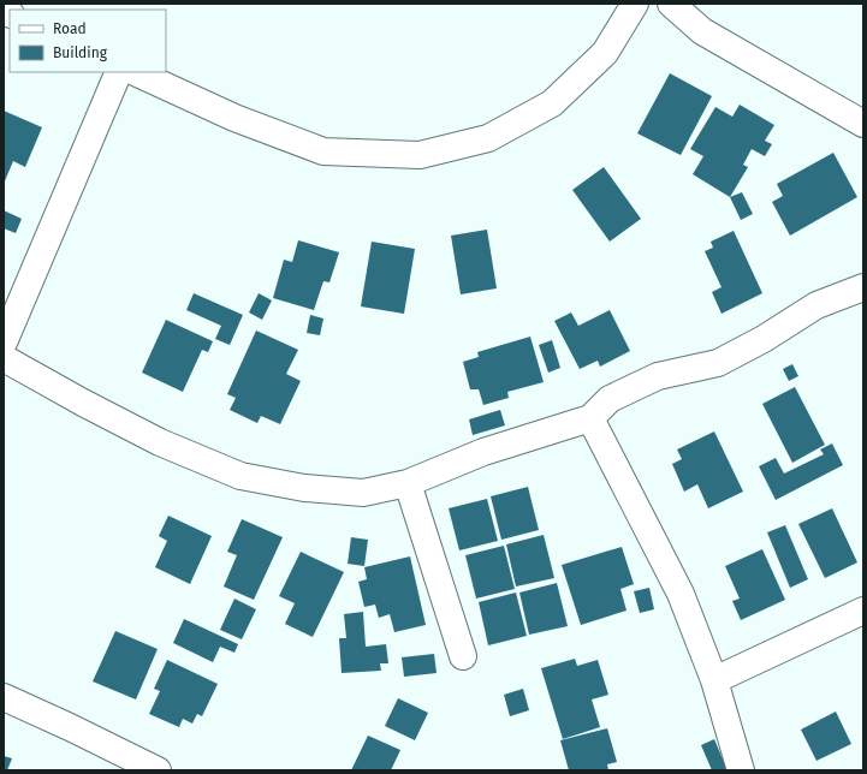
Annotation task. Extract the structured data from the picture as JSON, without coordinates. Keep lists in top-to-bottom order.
{
  "legend": ["Road", "Building"]
}
